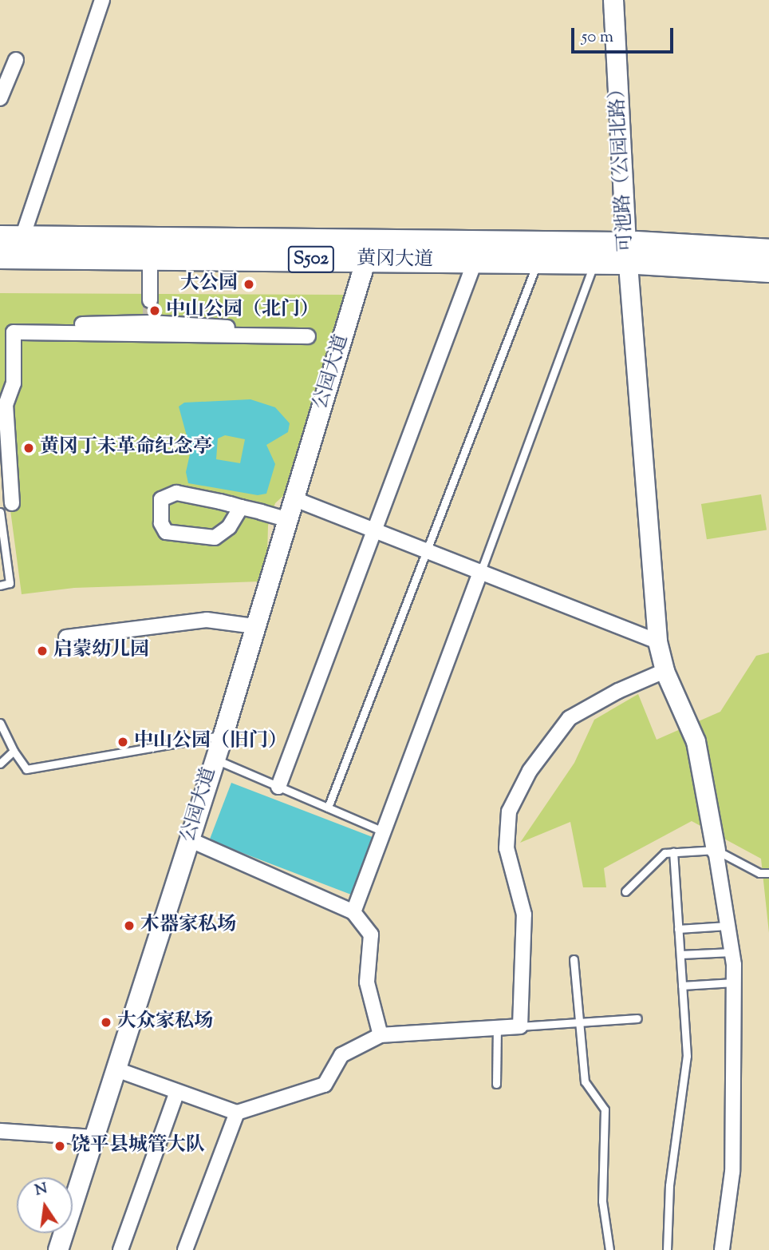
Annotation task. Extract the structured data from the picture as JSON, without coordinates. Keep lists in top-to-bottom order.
{
  "streets": {
    "main road": [
      "可池路（公园北路）",
      "S502",
      "黄冈大道",
      "公园大道"
    ]
  },
  "crossings": [
    ["可池路（公园北路）", "黄冈大道"]
  ],
  "places": [
    "大公园",
    "中山公园（北门）",
    "黄冈丁未革命纪念亭",
    "启蒙幼儿园",
    "中山公园（旧门）",
    "木器家私场",
    "大众家私场",
    "饶平县城管大队"
  ],
  "scale_bar": "50 m",
  "north": "top"
}
